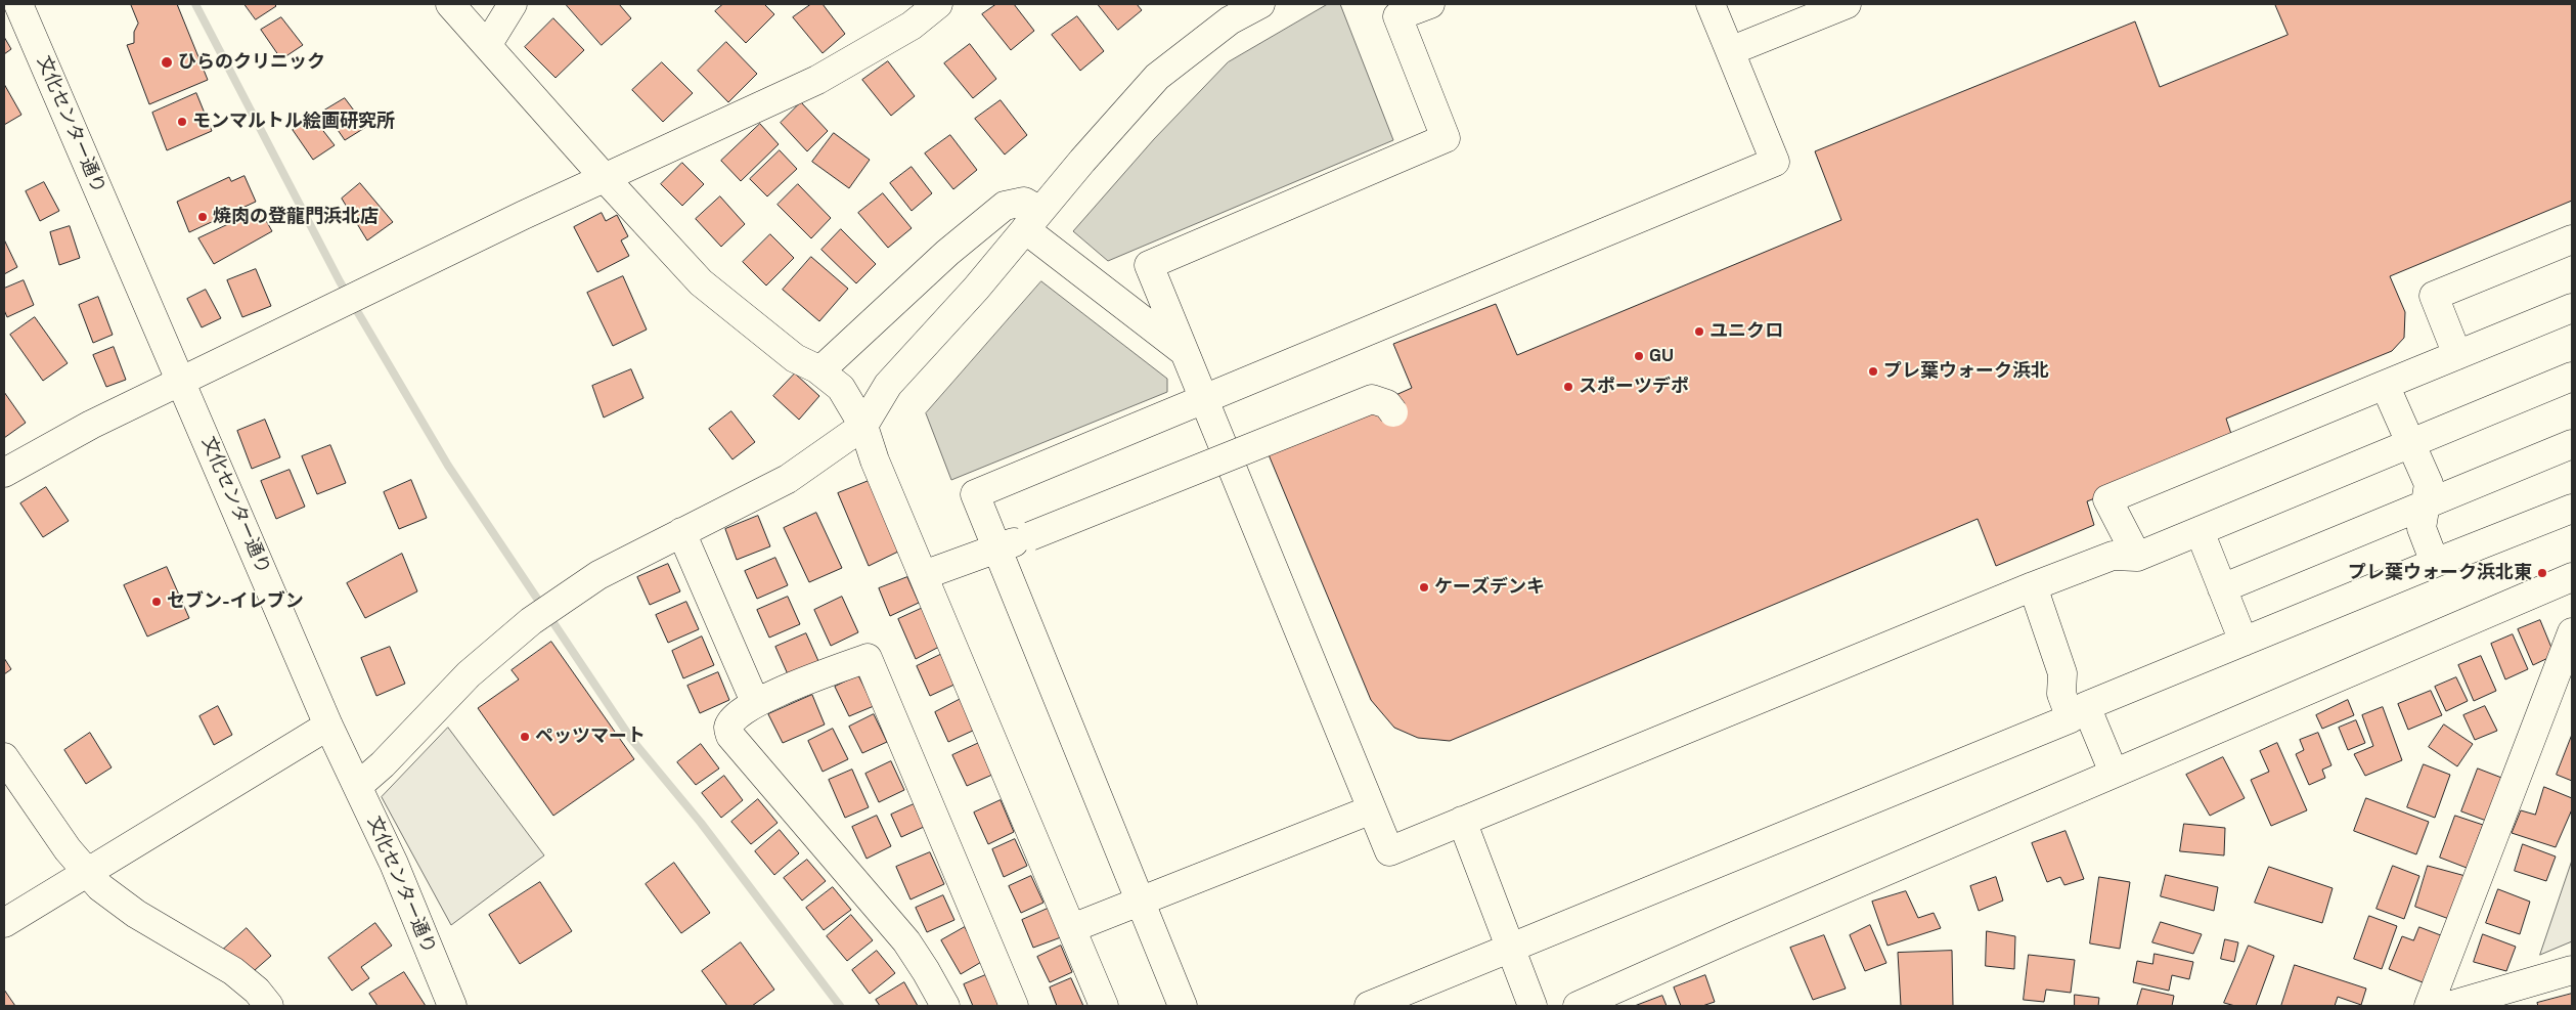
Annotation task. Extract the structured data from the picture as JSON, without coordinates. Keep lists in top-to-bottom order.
{
  "streets": {
    "street": ["文化センター通り"]
  },
  "places": [
    "ひらのクリニック",
    "モンマルトル絵画研究所",
    "焼肉の登龍門浜北店",
    "ユニクロ",
    "GU",
    "プレ葉ウォーク浜北",
    "スポーツデポ",
    "プレ葉ウォーク浜北東",
    "ケーズデンキ",
    "セブン-イレブン",
    "ペッツマート"
  ]
}
